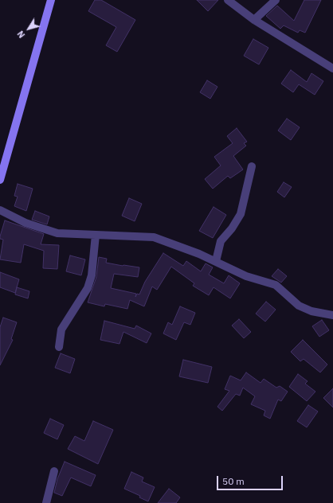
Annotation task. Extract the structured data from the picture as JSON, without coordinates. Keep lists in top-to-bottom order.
{
  "scale_bar": "50 m",
  "north": "bottom left"
}
